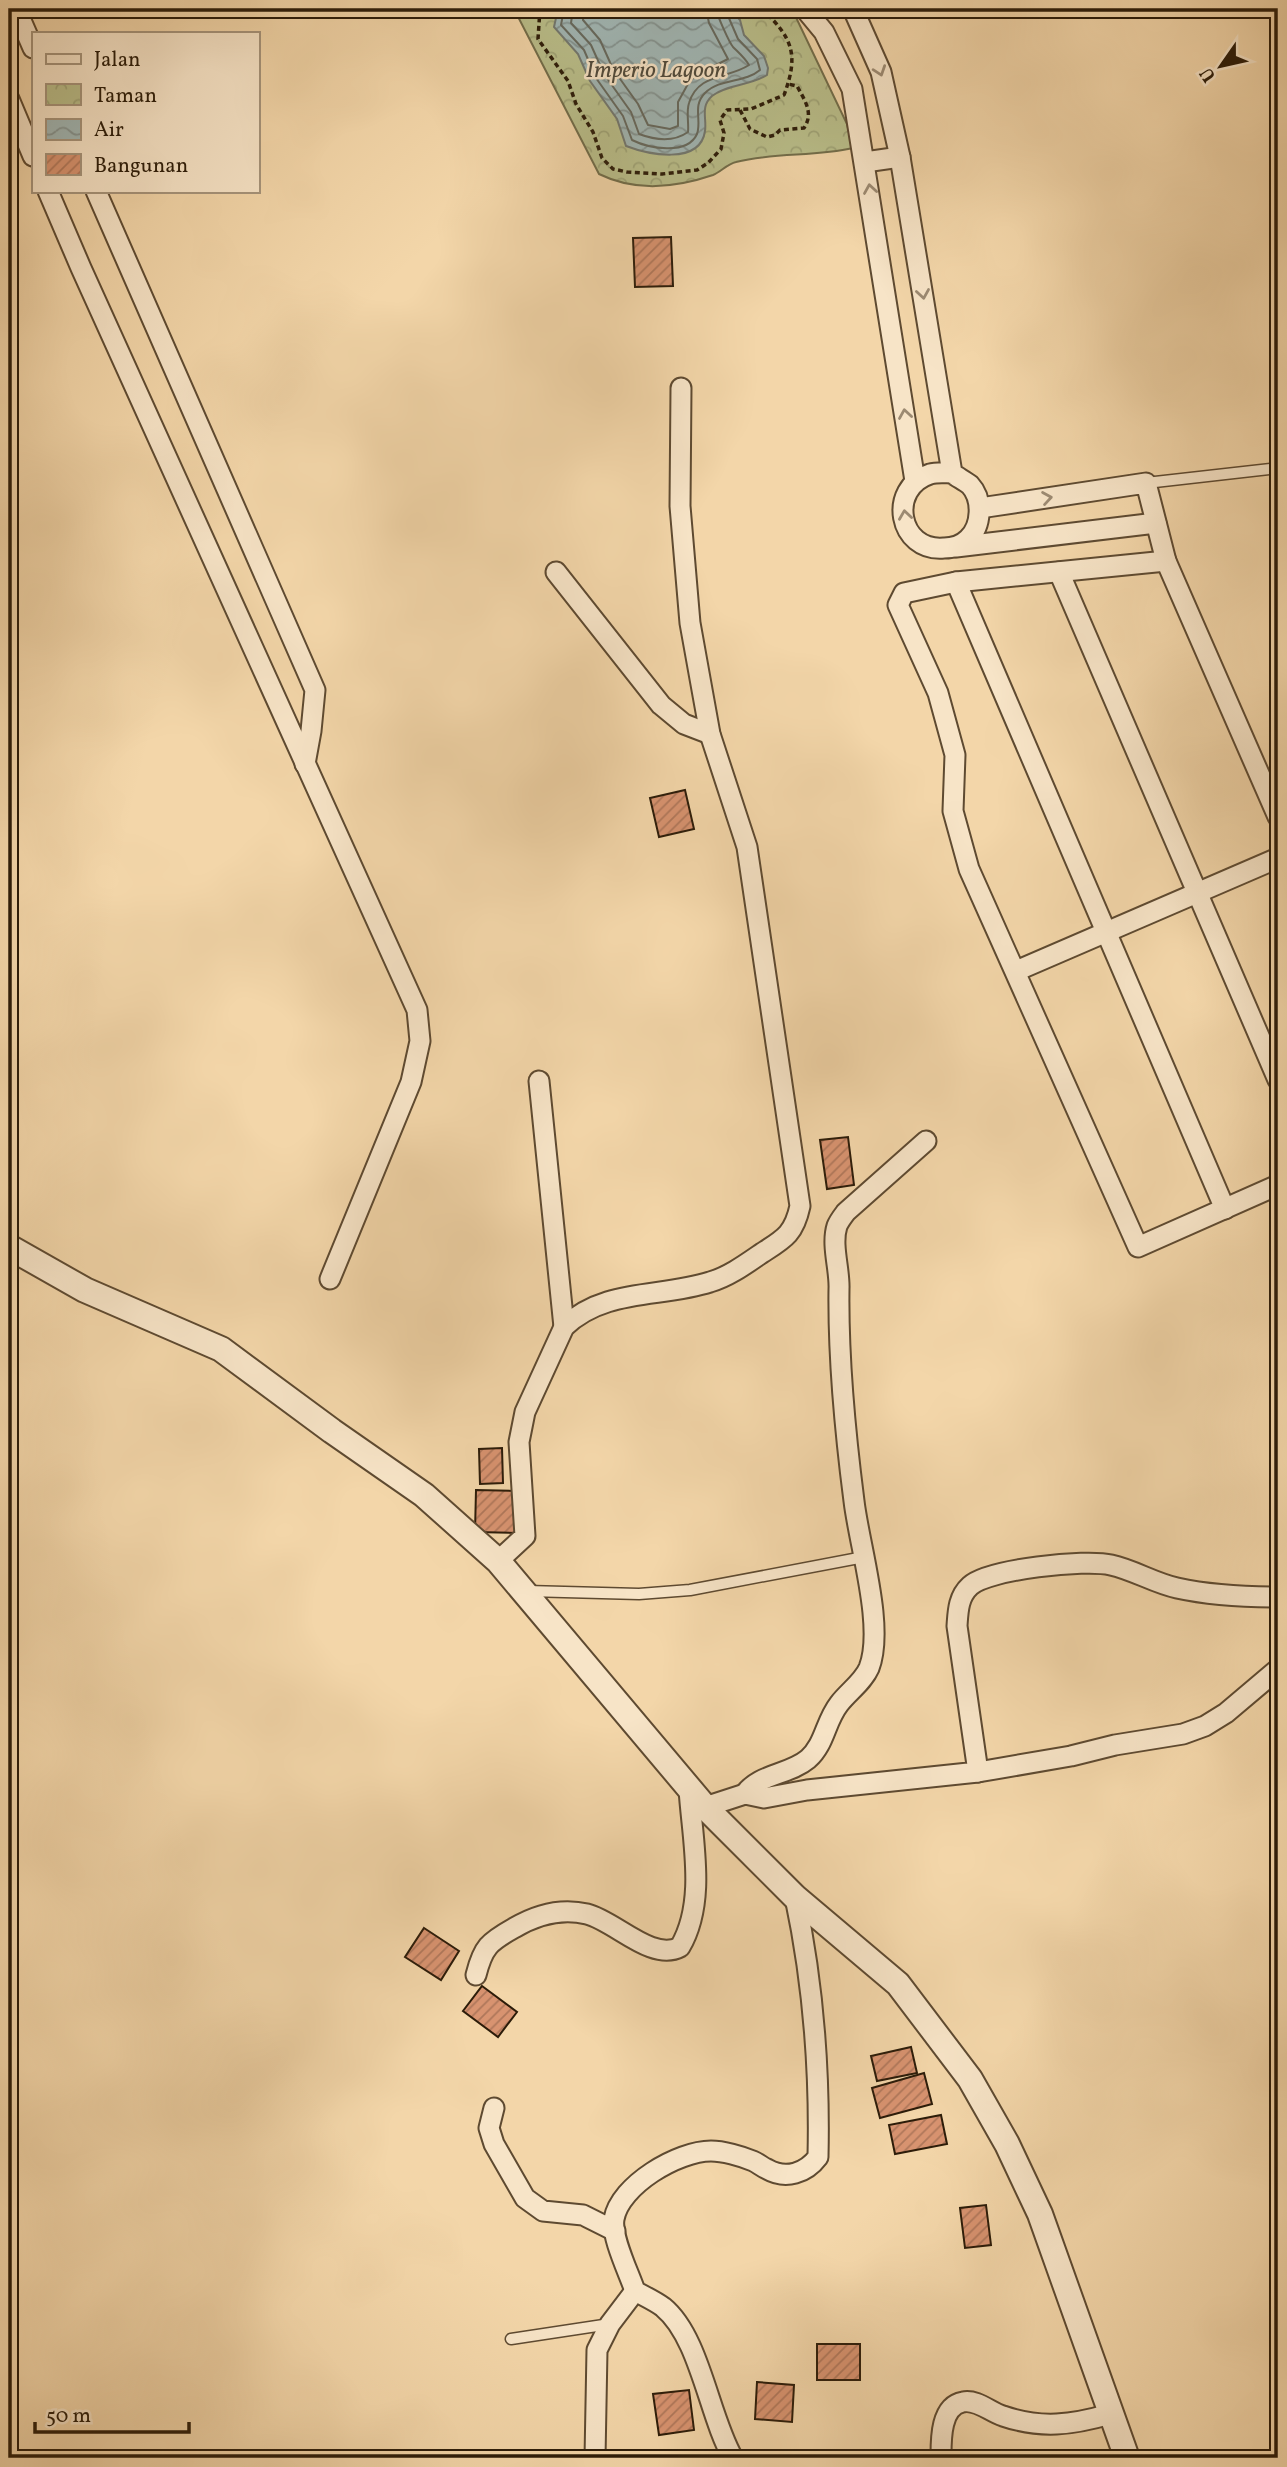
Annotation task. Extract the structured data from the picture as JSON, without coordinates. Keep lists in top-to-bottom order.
{
  "water": ["Imperio Lagoon"],
  "legend": [
    "Jalan",
    "Taman",
    "Air",
    "Bangunan"
  ],
  "scale_bar": "50 m",
  "north": "bottom left"
}
